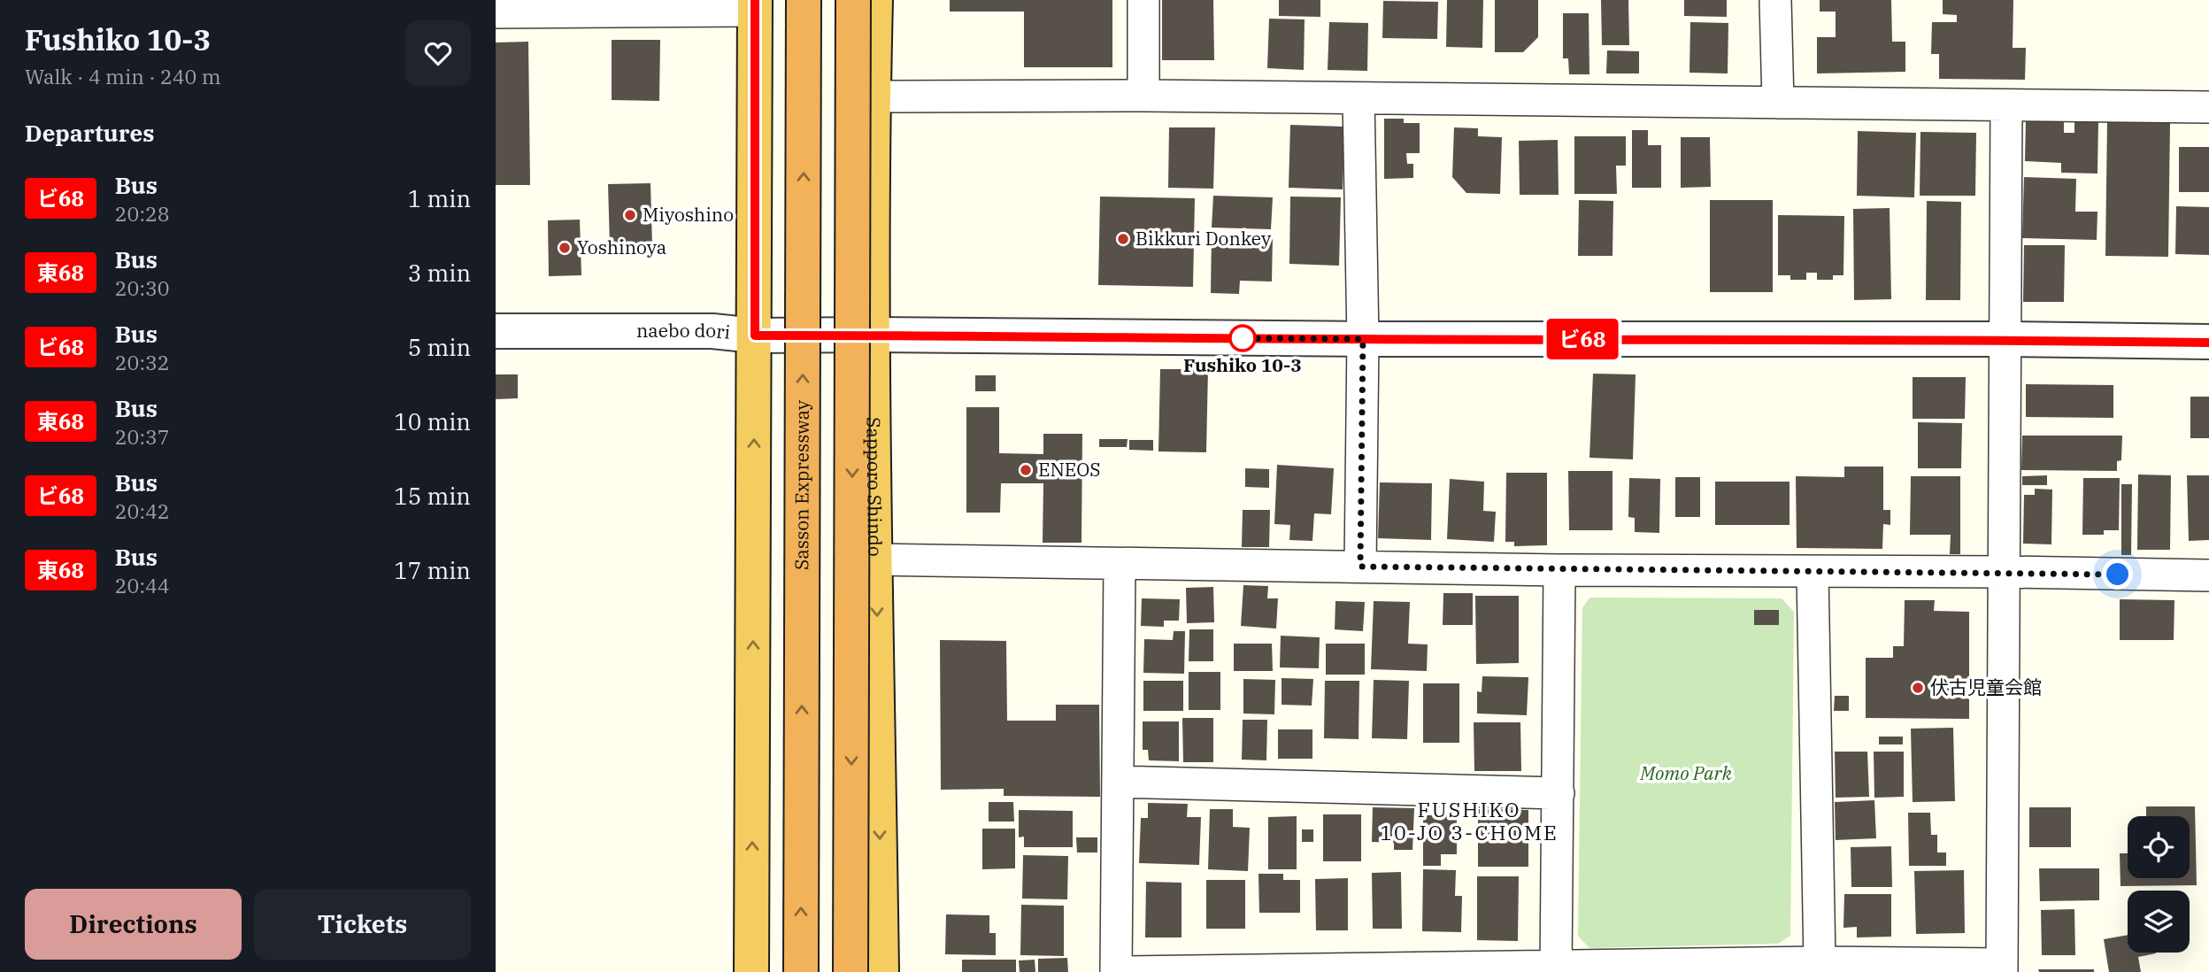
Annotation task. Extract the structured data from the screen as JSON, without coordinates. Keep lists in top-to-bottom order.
{
  "streets": {
    "highway": ["Sasson Expressway", "Sapporo Shindo"],
    "street": ["naebo dori"]
  },
  "crossings": [
    ["naebo dori", "Sapporo Shindo"]
  ],
  "districts": ["FUSHIKO 10-JO 3-CHOME"],
  "parks": ["Momo Park"],
  "places": [
    "Miyoshino",
    "Bikkuri Donkey",
    "Yoshinoya",
    "Fushiko 10-3",
    "ENEOS",
    "伏古児童会館"
  ],
  "lines": ["bus line ビ68"],
  "page": {
    "heading": [
      ["Fushiko 10-3", "Walk · 4 min · 240 m"],
      "Departures"
    ],
    "on_map": "ビ68",
    "list": [
      {
        "mark": "ビ68",
        "name": "Bus",
        "note": "20:28",
        "value": "1 min"
      },
      {
        "mark": "東68",
        "name": "Bus",
        "note": "20:30",
        "value": "3 min"
      },
      {
        "mark": "ビ68",
        "name": "Bus",
        "note": "20:32",
        "value": "5 min"
      },
      {
        "mark": "東68",
        "name": "Bus",
        "note": "20:37",
        "value": "10 min"
      },
      {
        "mark": "ビ68",
        "name": "Bus",
        "note": "20:42",
        "value": "15 min"
      },
      {
        "mark": "東68",
        "name": "Bus",
        "note": "20:44",
        "value": "17 min"
      }
    ],
    "buttons": ["Directions", "Tickets"]
  }
}
